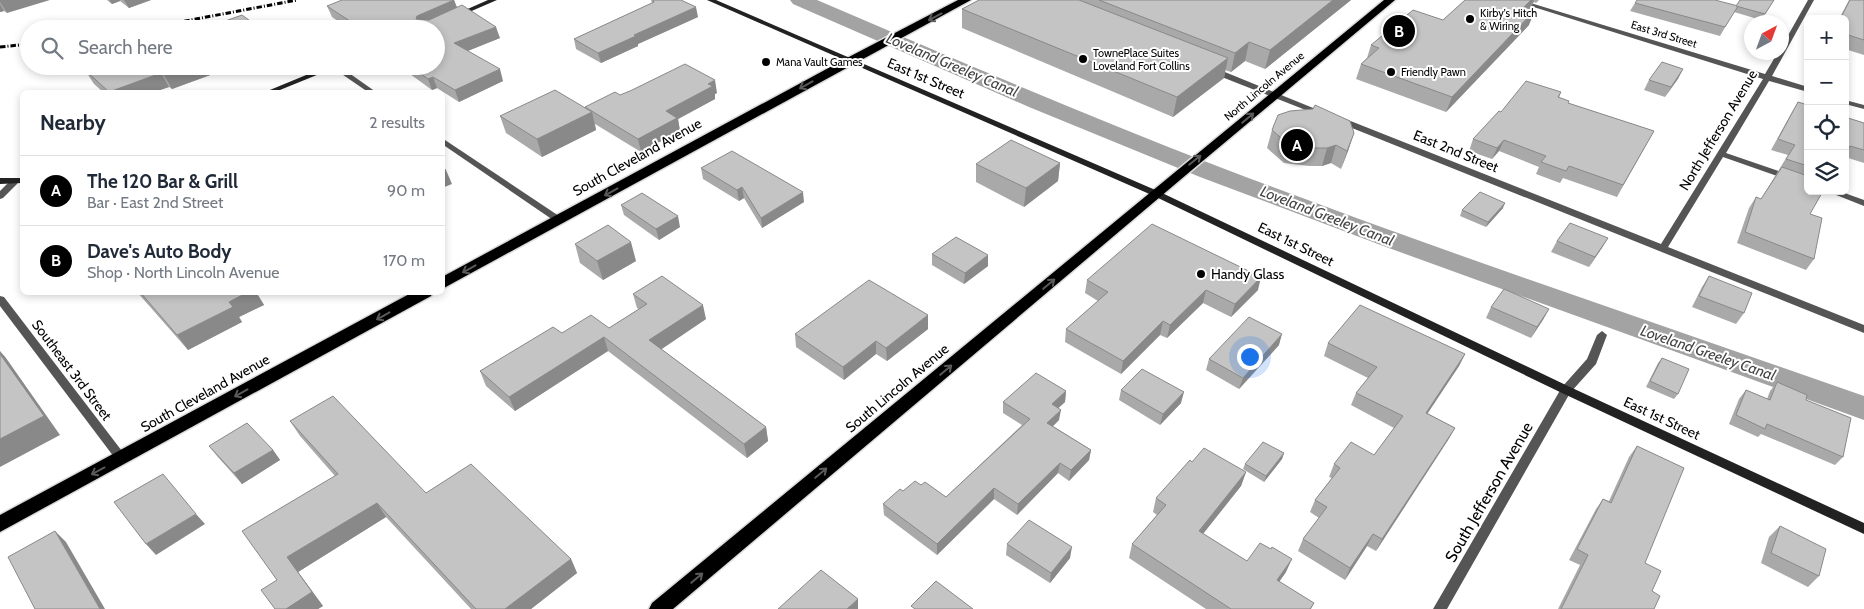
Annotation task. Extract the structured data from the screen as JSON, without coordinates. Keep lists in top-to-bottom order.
{
  "streets": {
    "highway": ["North Lincoln Avenue", "South Cleveland Avenue", "South Lincoln Avenue"],
    "main road": ["East 1st Street"],
    "street": [
      "East 3rd Street",
      "North Jefferson Avenue",
      "East 2nd Street",
      "Southeast 3rd Street",
      "South Jefferson Avenue"
    ]
  },
  "crossings": [
    ["East 3rd Street", "North Jefferson Avenue"],
    ["East 1st Street", "North Lincoln Avenue"],
    ["East 1st Street", "South Cleveland Avenue"],
    ["East 1st Street", "South Lincoln Avenue"],
    ["East 1st Street", "South Jefferson Avenue"],
    ["North Lincoln Avenue", "East 2nd Street"],
    ["North Lincoln Avenue", "South Lincoln Avenue"],
    ["North Jefferson Avenue", "East 2nd Street"],
    ["South Cleveland Avenue", "Southeast 3rd Street"]
  ],
  "one_way": ["North Lincoln Avenue", "South Cleveland Avenue", "South Lincoln Avenue"],
  "water": ["Loveland Greeley Canal"],
  "places": [
    "Kirby's Hitch & Wiring",
    "TownePlace Suites Loveland Fort Collins",
    "Mana Vault Games",
    "Friendly Pawn",
    "Handy Glass"
  ],
  "north": "top right",
  "page": {
    "pins": ["B", "A"],
    "map_buttons": ["+", "−"],
    "search": "Search here",
    "heading": ["Nearby", "2 results"],
    "list": [
      {
        "mark": "A",
        "name": "The 120 Bar & Grill",
        "note": "Bar · East 2nd Street",
        "value": "90 m"
      },
      {
        "mark": "B",
        "name": "Dave's Auto Body",
        "note": "Shop · North Lincoln Avenue",
        "value": "170 m"
      }
    ]
  }
}
